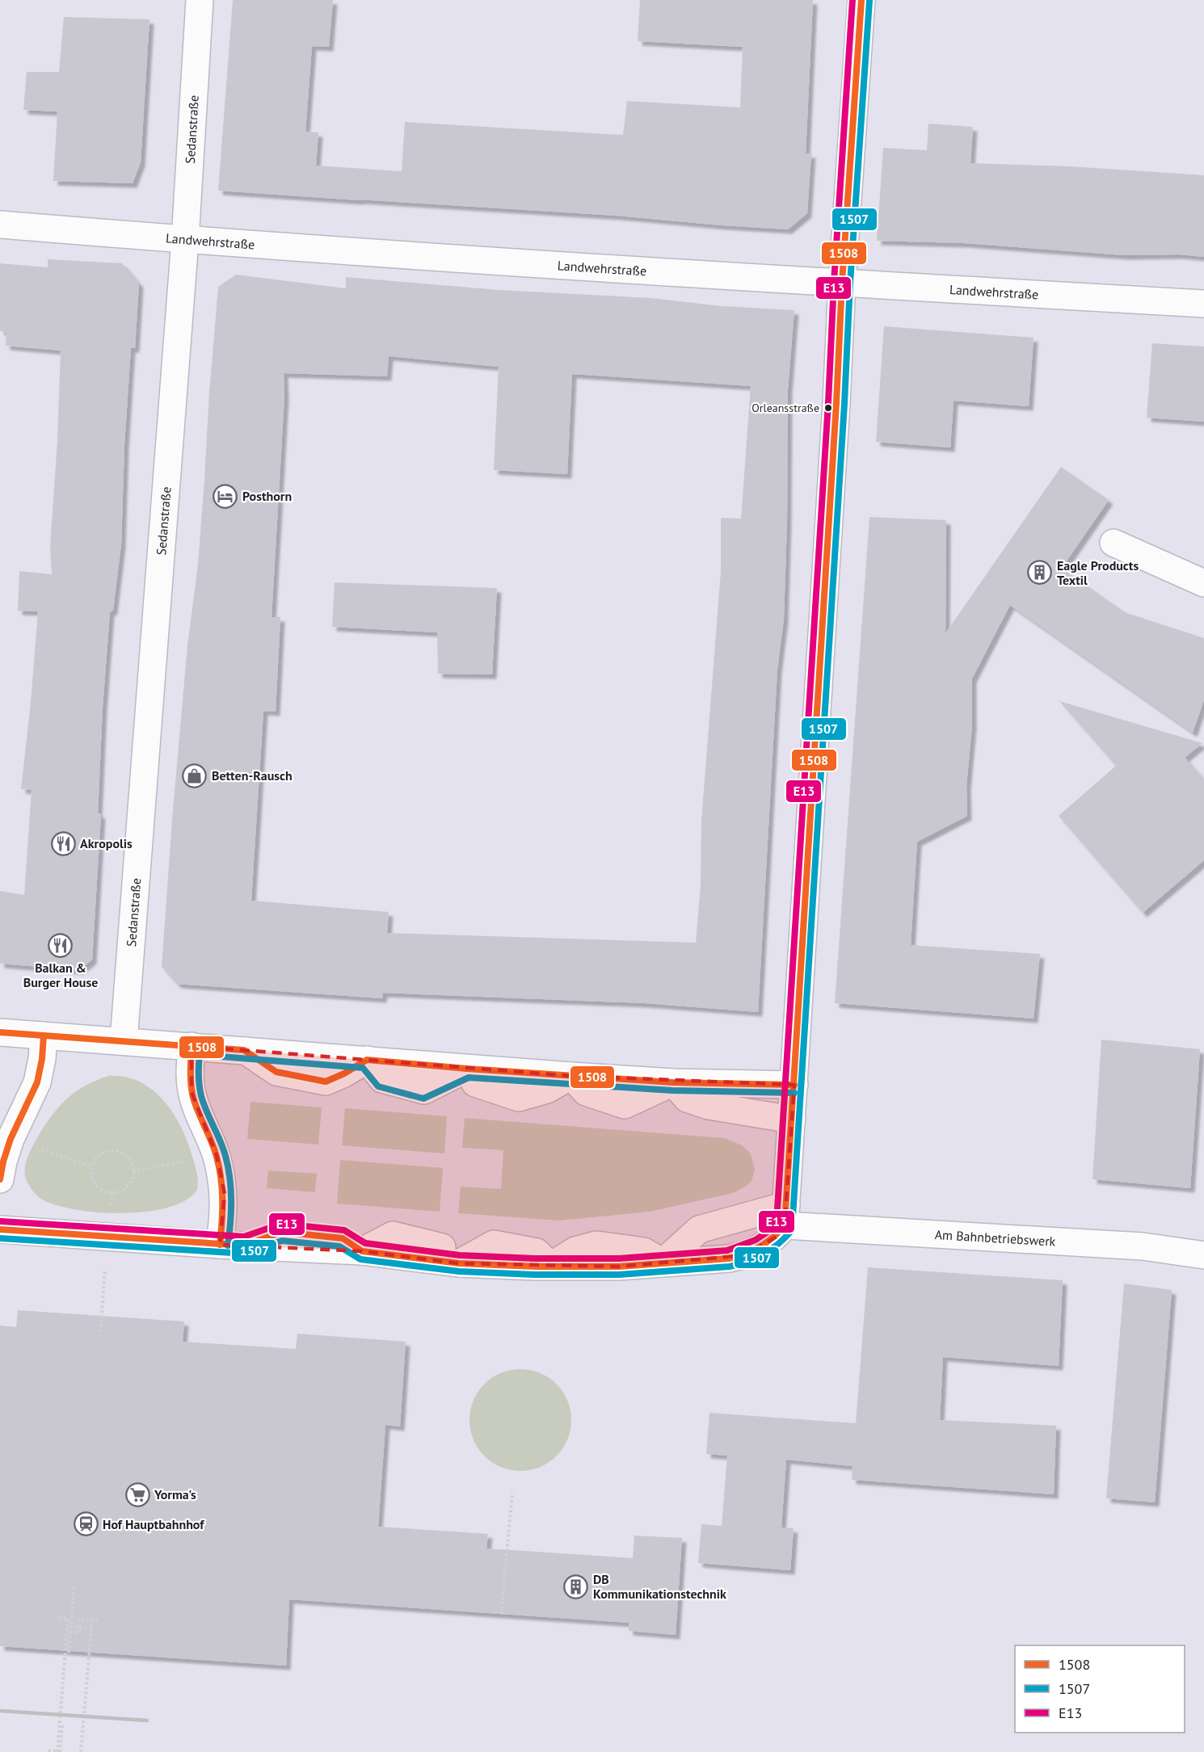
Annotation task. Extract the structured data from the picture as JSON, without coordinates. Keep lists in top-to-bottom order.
{
  "streets": {
    "street": ["Sedanstraße", "Landwehrstraße", "Am Bahnbetriebswerk"]
  },
  "crossings": [
    ["Sedanstraße", "Landwehrstraße"]
  ],
  "places": {
    "other": ["Orleansstraße"],
    "hotel": ["Posthorn"],
    "building": ["Eagle Products Textil", "DB Kommunikationstechnik"],
    "shop": ["Betten-Rausch"],
    "restaurant": ["Akropolis", "Balkan & Burger House"],
    "supermarket": ["Yorma's"],
    "station": ["Hof Hauptbahnhof"]
  },
  "lines": ["transit line 1508", "transit line E13", "transit line 1507"],
  "legend": ["1508", "1507", "E13"]
}
